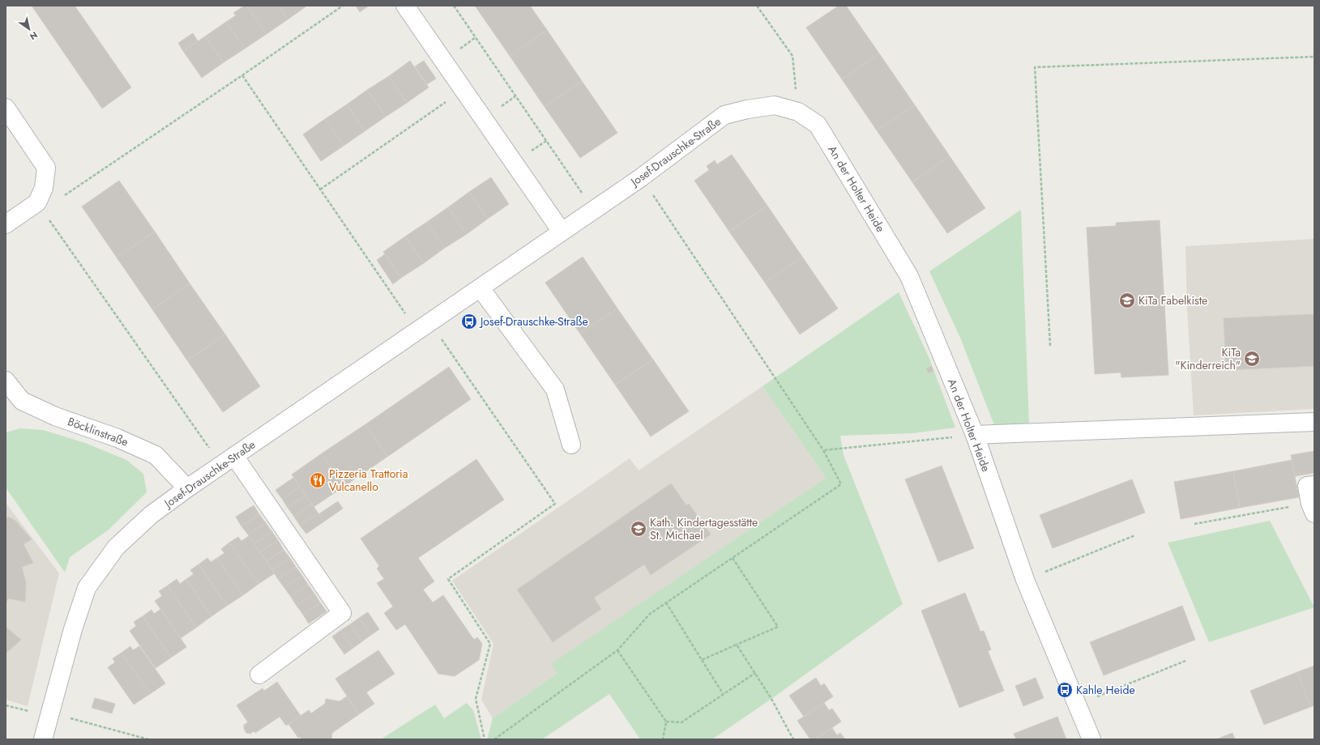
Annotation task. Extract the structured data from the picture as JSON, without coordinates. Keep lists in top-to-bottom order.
{
  "streets": {
    "street": ["Josef-Drauschke-Straße", "An der Holter Heide", "Böcklinstraße"]
  },
  "crossings": [
    ["Josef-Drauschke-Straße", "An der Holter Heide"],
    ["Josef-Drauschke-Straße", "Böcklinstraße"]
  ],
  "places": {
    "school or university": ["KiTa Fabelkiste", "KiTa \"Kinderreich\"", "Kath. Kindertagesstätte St. Michael"],
    "bus stop": ["Josef-Drauschke-Straße", "Kahle Heide"],
    "restaurant": ["Pizzeria Trattoria Vulcanello"]
  },
  "north": "bottom right"
}
